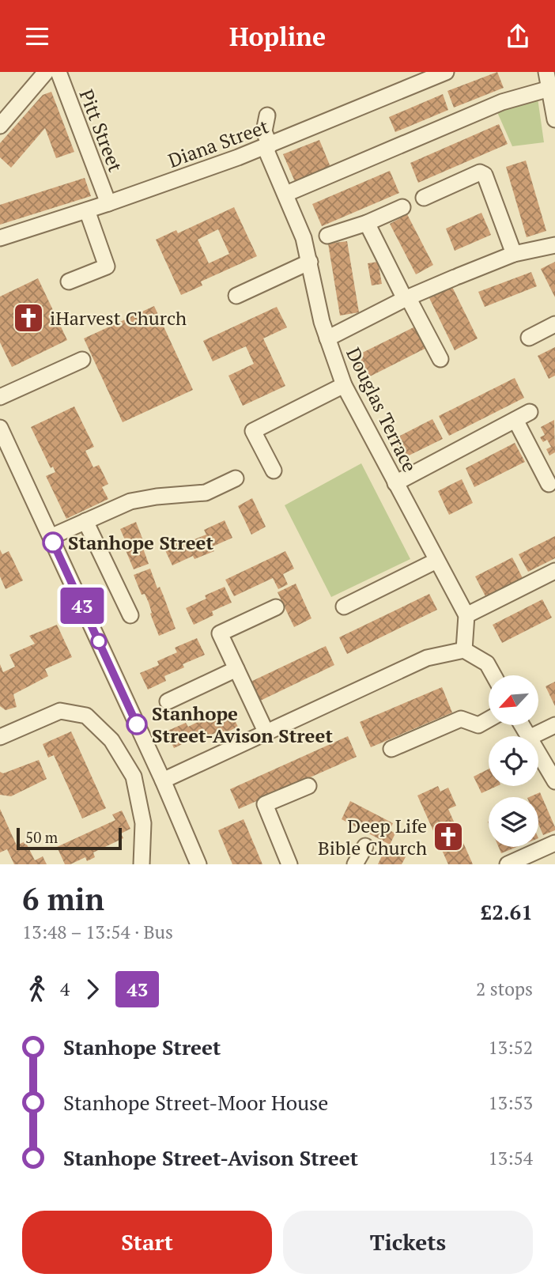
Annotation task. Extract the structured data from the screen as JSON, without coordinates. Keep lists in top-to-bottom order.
{
  "streets": {
    "street": ["Pitt Street", "Diana Street", "Douglas Terrace"]
  },
  "crossings": [
    ["Pitt Street", "Diana Street"],
    ["Diana Street", "Douglas Terrace"]
  ],
  "places": {
    "church": ["iHarvest Church", "Deep Life Bible Church"],
    "other": ["Stanhope Street", "Stanhope Street-Avison Street"]
  },
  "lines": ["bus line 43"],
  "scale_bar": "50 m",
  "north": "bottom left",
  "page": {
    "header": "Hopline",
    "on_map": "43",
    "scale": "50 m",
    "heading": ["6 min", "13:48 – 13:54 · Bus", "£2.61"],
    "legs": ["4", "43", "2 stops"],
    "list": [
      {
        "name": "Stanhope Street",
        "value": "13:52"
      },
      {
        "name": "Stanhope Street-Moor House",
        "value": "13:53"
      },
      {
        "name": "Stanhope Street-Avison Street",
        "value": "13:54"
      }
    ],
    "buttons": ["Start", "Tickets"]
  }
}
